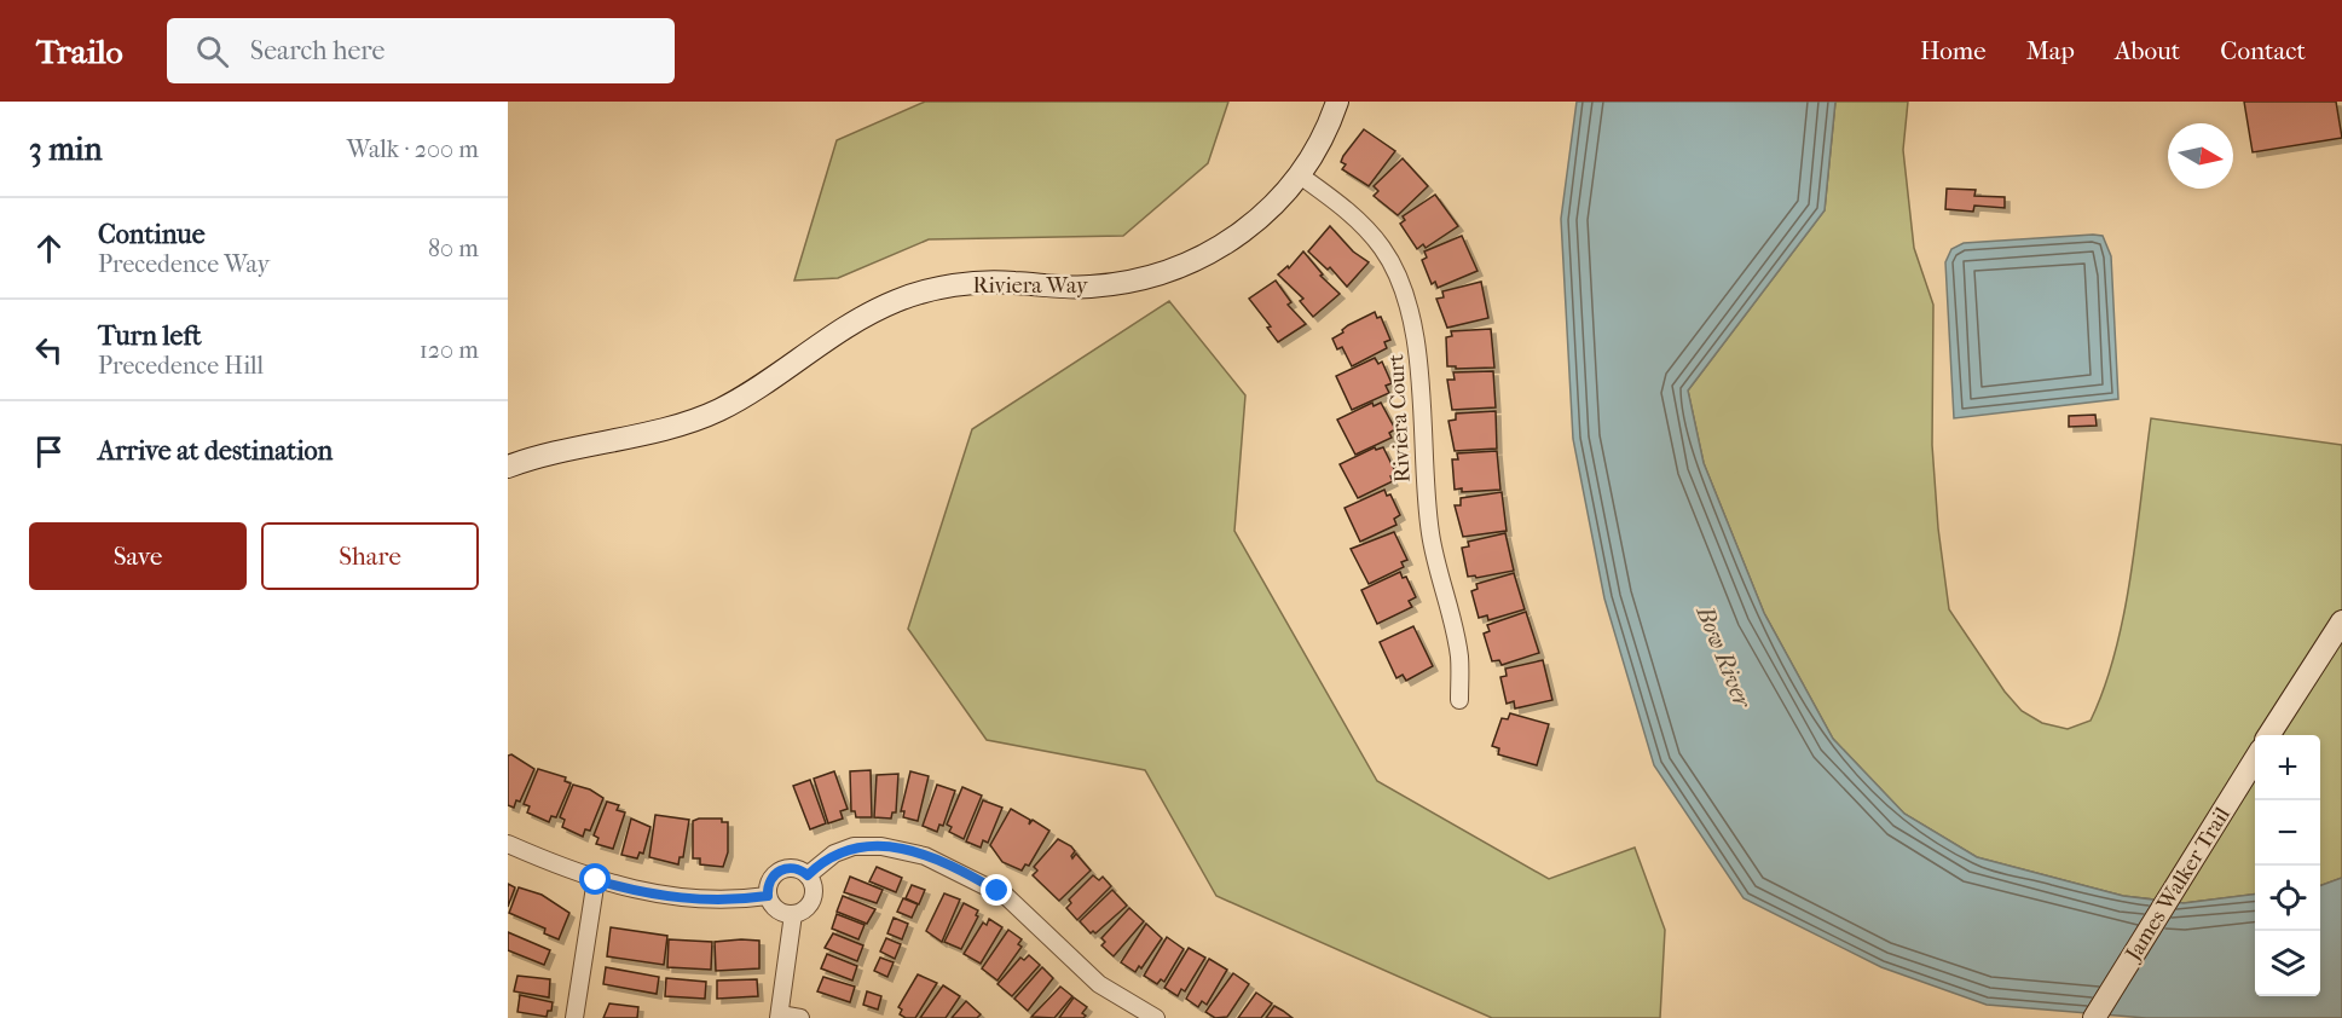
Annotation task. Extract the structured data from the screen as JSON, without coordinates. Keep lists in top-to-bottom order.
{
  "streets": {
    "street": ["Riviera Way", "Riviera Court", "James Walker Trail"]
  },
  "crossings": [
    ["Riviera Way", "Riviera Court"]
  ],
  "water": ["Bow River"],
  "north": "right",
  "page": {
    "header": "Trailo",
    "search": "Search here",
    "nav": [
      "Home",
      "Map",
      "About",
      "Contact"
    ],
    "heading": ["3 min", "Walk · 200 m"],
    "list": [
      ["Continue", "Precedence Way", "80 m"],
      ["Turn left", "Precedence Hill", "120 m"],
      "Arrive at destination"
    ],
    "buttons": ["Save", "Share"],
    "map_buttons": ["+", "−"]
  }
}
